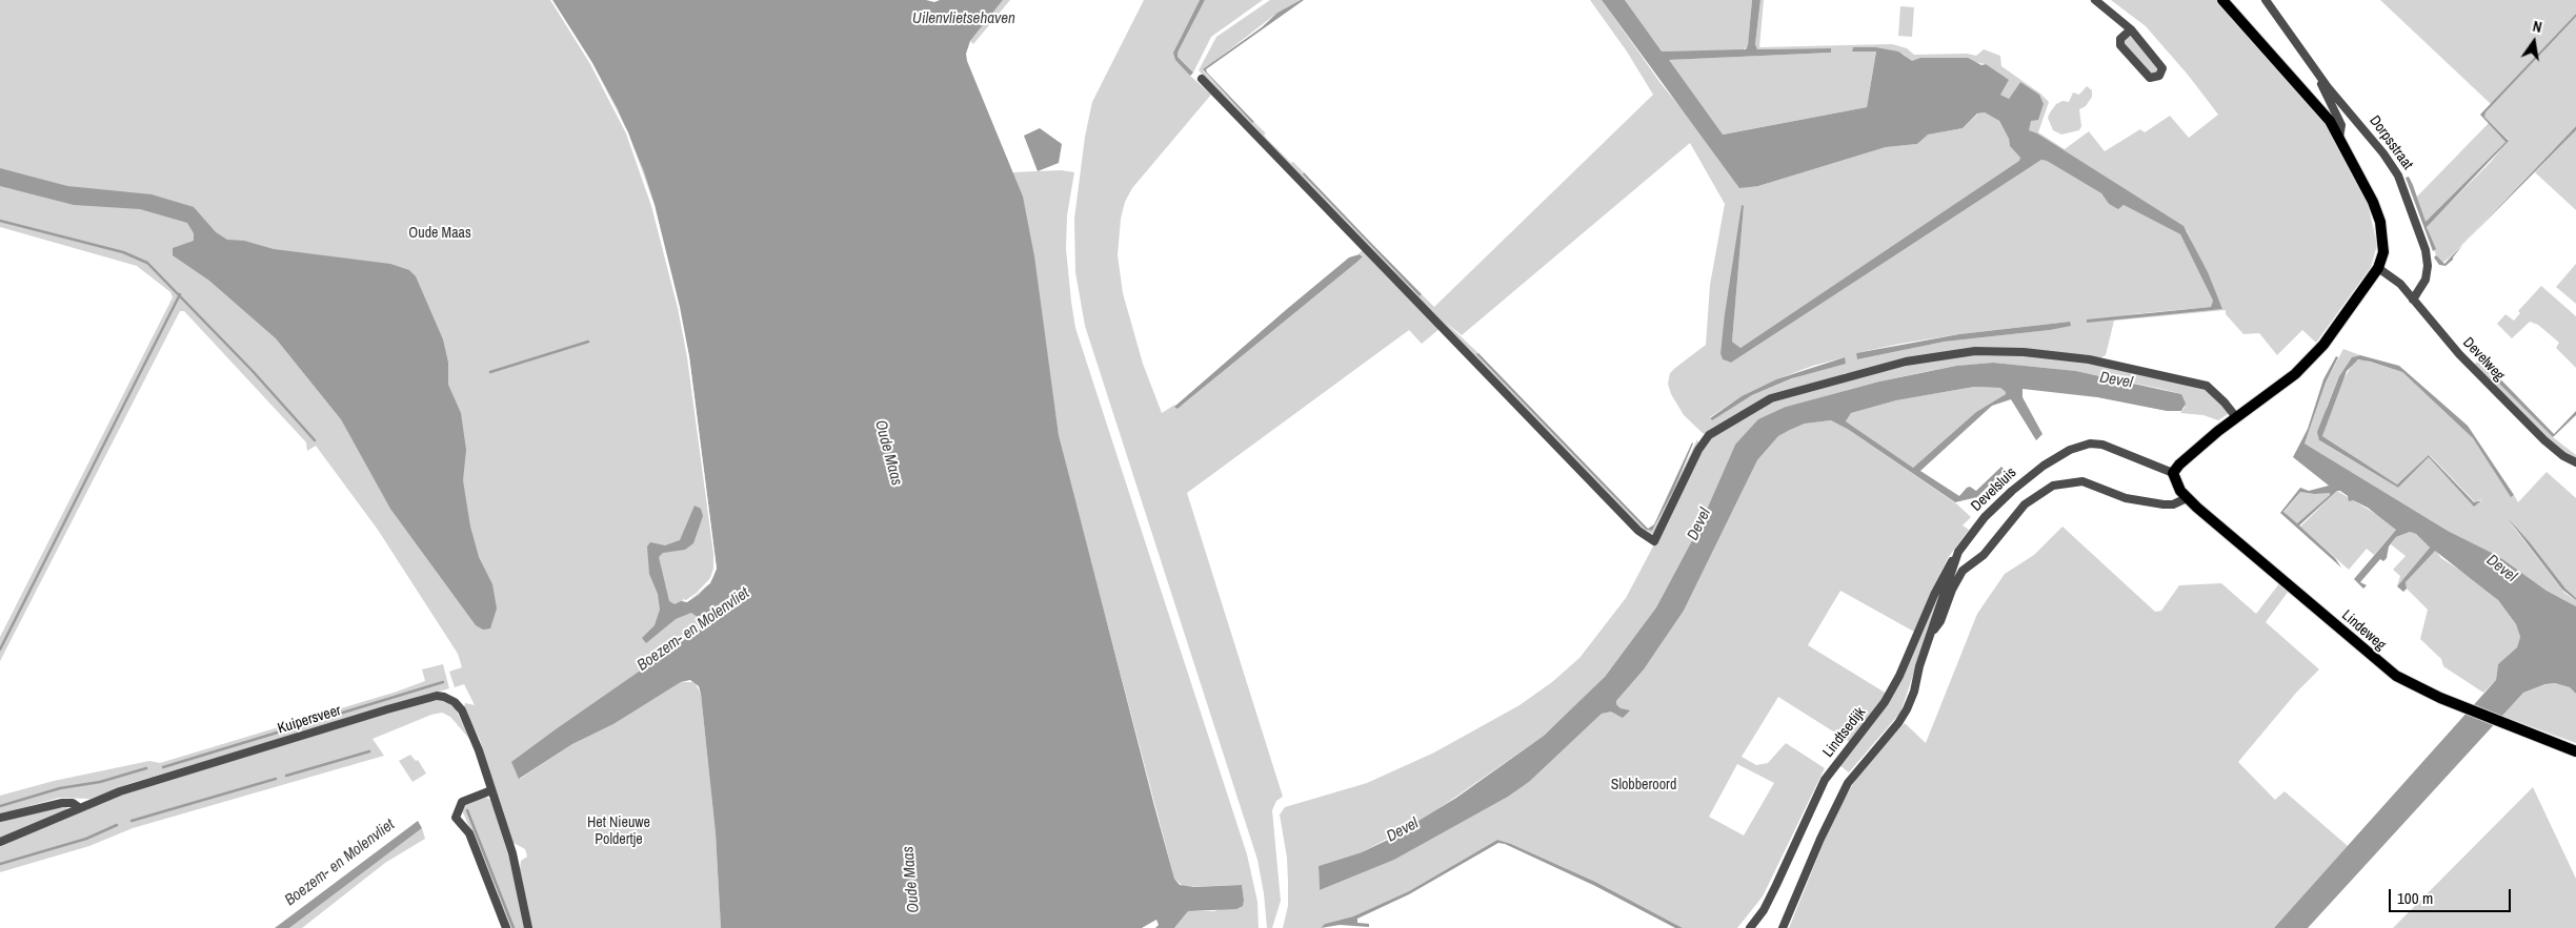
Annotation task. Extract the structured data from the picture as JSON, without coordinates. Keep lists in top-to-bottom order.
{
  "streets": {
    "main road": ["Dorpsstraat", "Lindeweg"],
    "street": [
      "Develweg",
      "Develsluis",
      "Kuipersveer",
      "Lindtsedijk"
    ]
  },
  "crossings": [
    ["Dorpsstraat", "Develweg"],
    ["Develsluis", "Lindeweg"],
    ["Develsluis", "Lindtsedijk"]
  ],
  "water": [
    "Uilenvlietsehaven",
    "Devel",
    "Oude Maas",
    "Boezem- en Molenvliet"
  ],
  "parks": ["Oude Maas", "Slobberoord", "Het Nieuwe Poldertje"],
  "scale_bar": "100 m",
  "north": "top"
}
